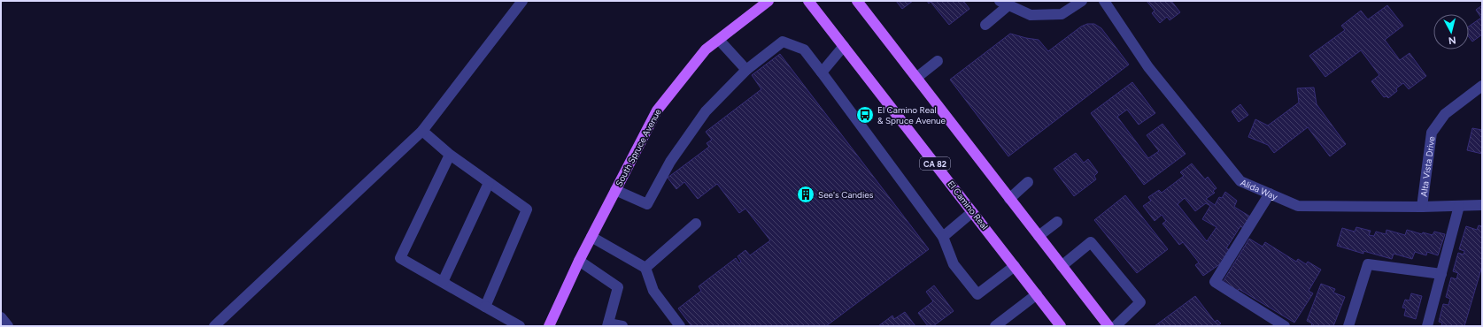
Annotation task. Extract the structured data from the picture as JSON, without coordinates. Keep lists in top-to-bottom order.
{
  "streets": {
    "main road": ["South Spruce Avenue", "CA 82", "El Camino Real"],
    "street": ["Alta Vista Drive", "Alida Way"]
  },
  "crossings": [
    ["Alta Vista Drive", "Alida Way"]
  ],
  "places": {
    "bus stop": ["El Camino Real & Spruce Avenue"],
    "building": ["See's Candies"]
  },
  "north": "bottom"
}
